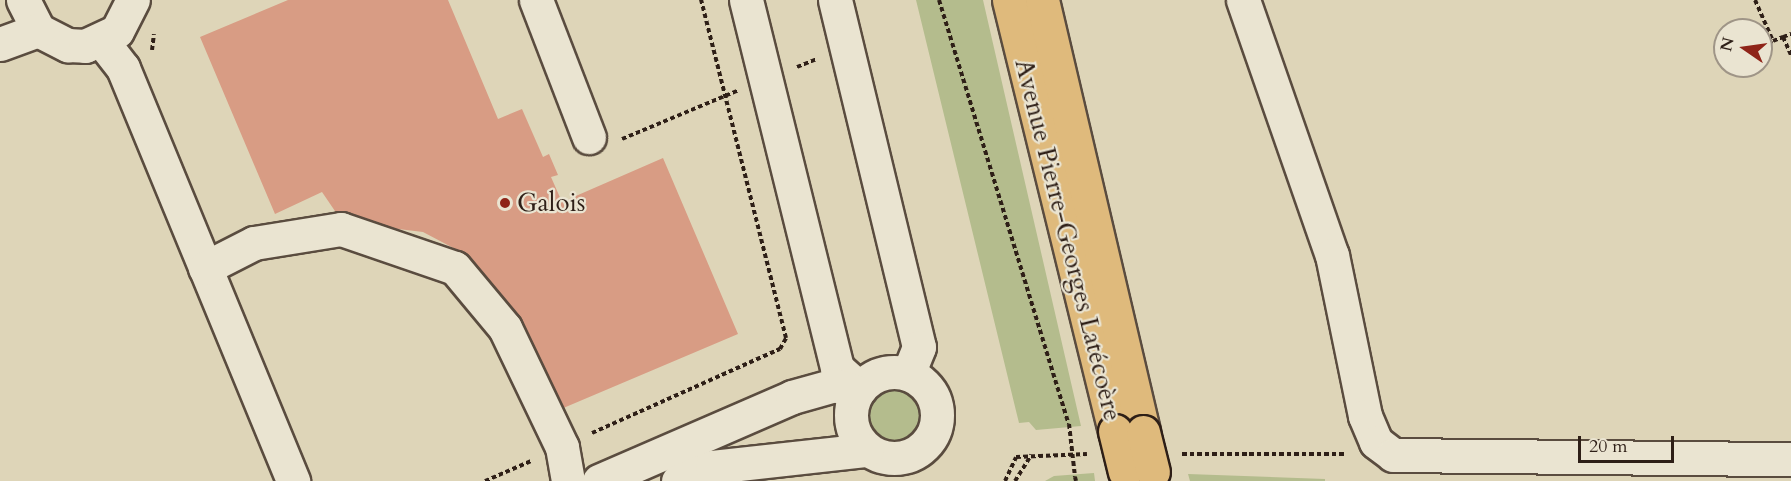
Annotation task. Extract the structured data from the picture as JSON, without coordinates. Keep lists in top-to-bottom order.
{
  "streets": {
    "main road": ["Avenue Pierre-Georges Latécoère"]
  },
  "places": ["Galois"],
  "scale_bar": "20 m",
  "north": "left"
}
